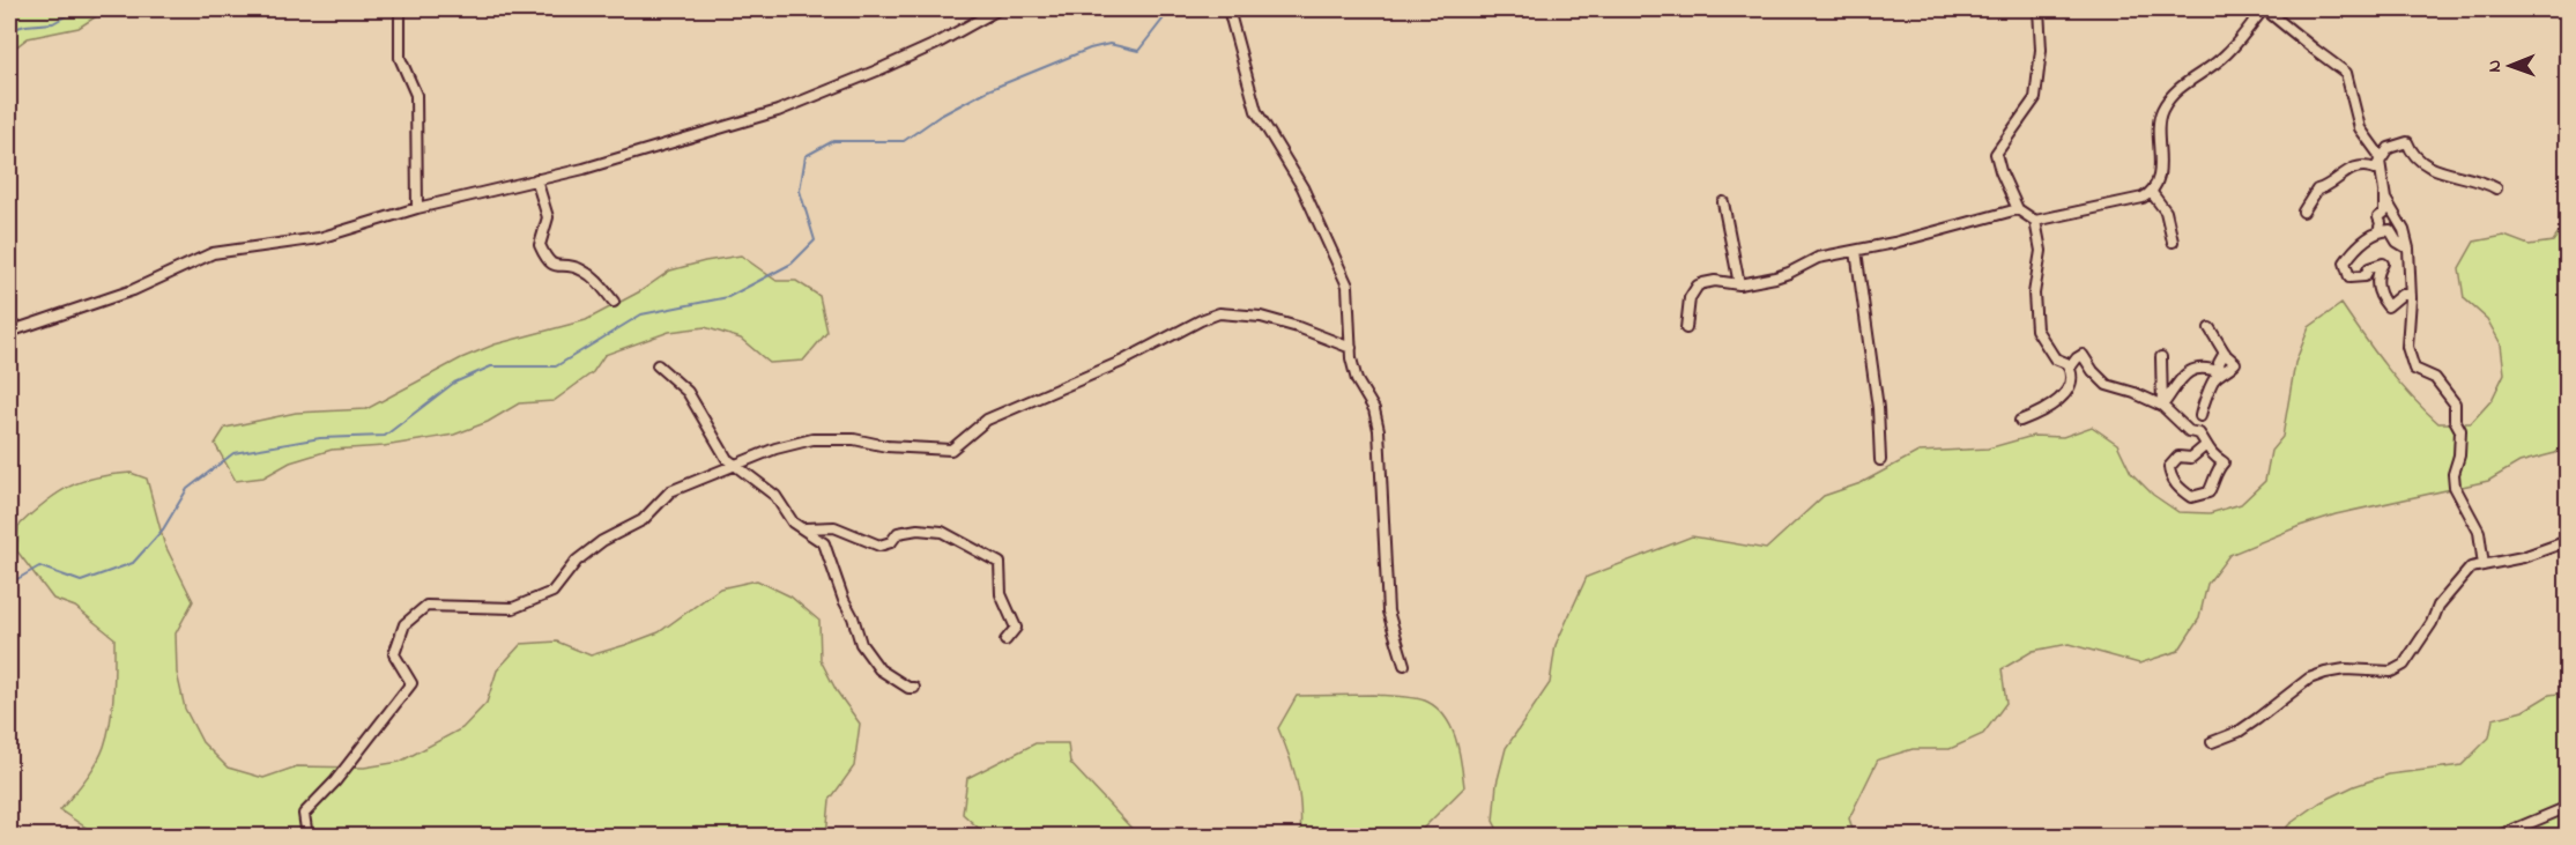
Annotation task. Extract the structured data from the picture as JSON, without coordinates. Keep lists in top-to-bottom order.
{
  "north": "left"
}
